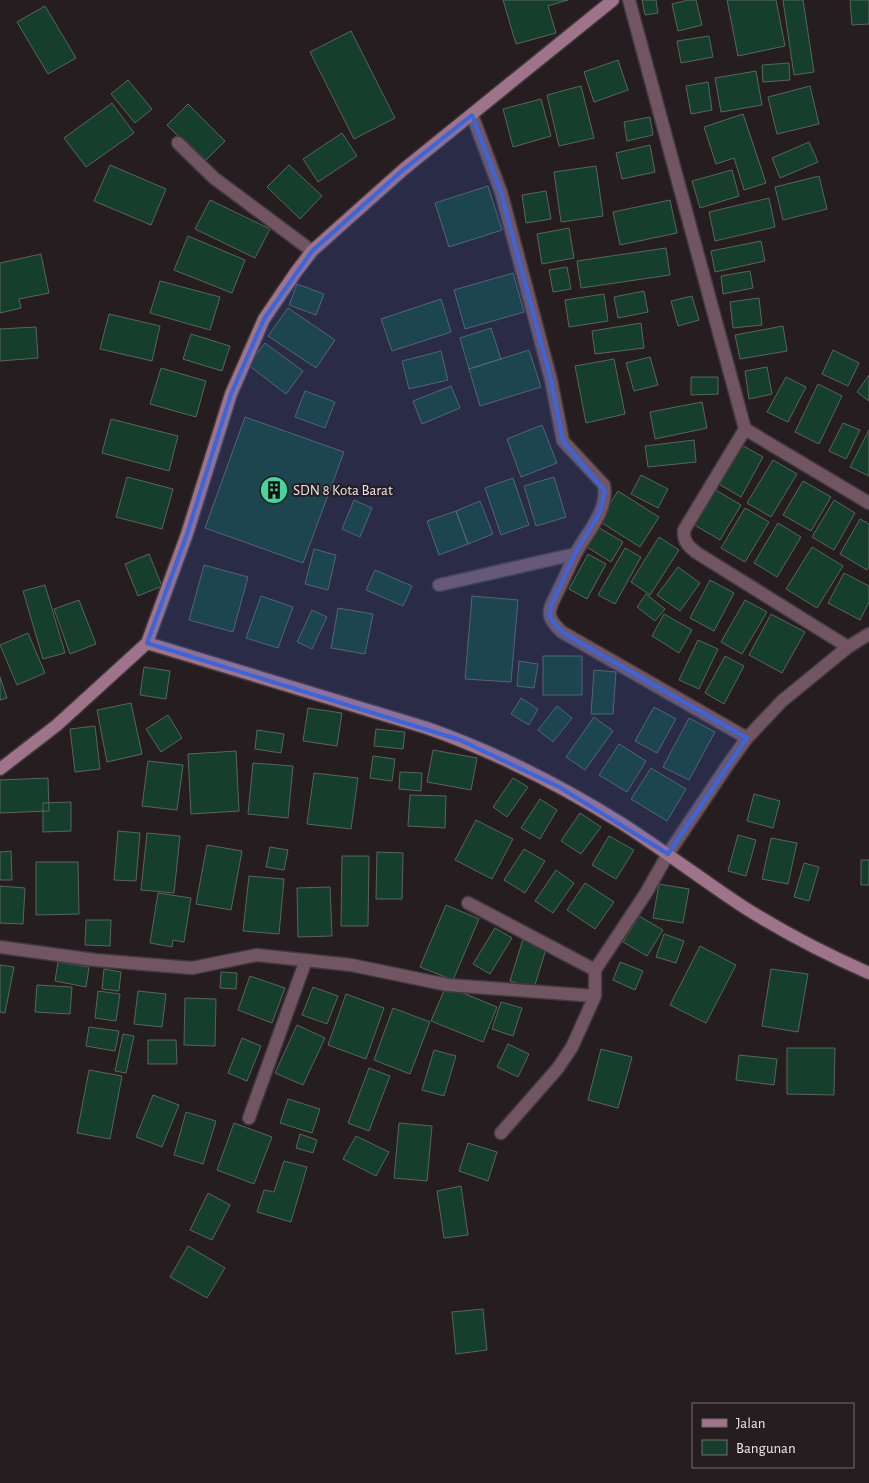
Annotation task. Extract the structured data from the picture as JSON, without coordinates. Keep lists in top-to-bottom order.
{
  "places": {
    "building": ["SDN 8 Kota Barat"]
  },
  "legend": ["Jalan", "Bangunan"]
}
